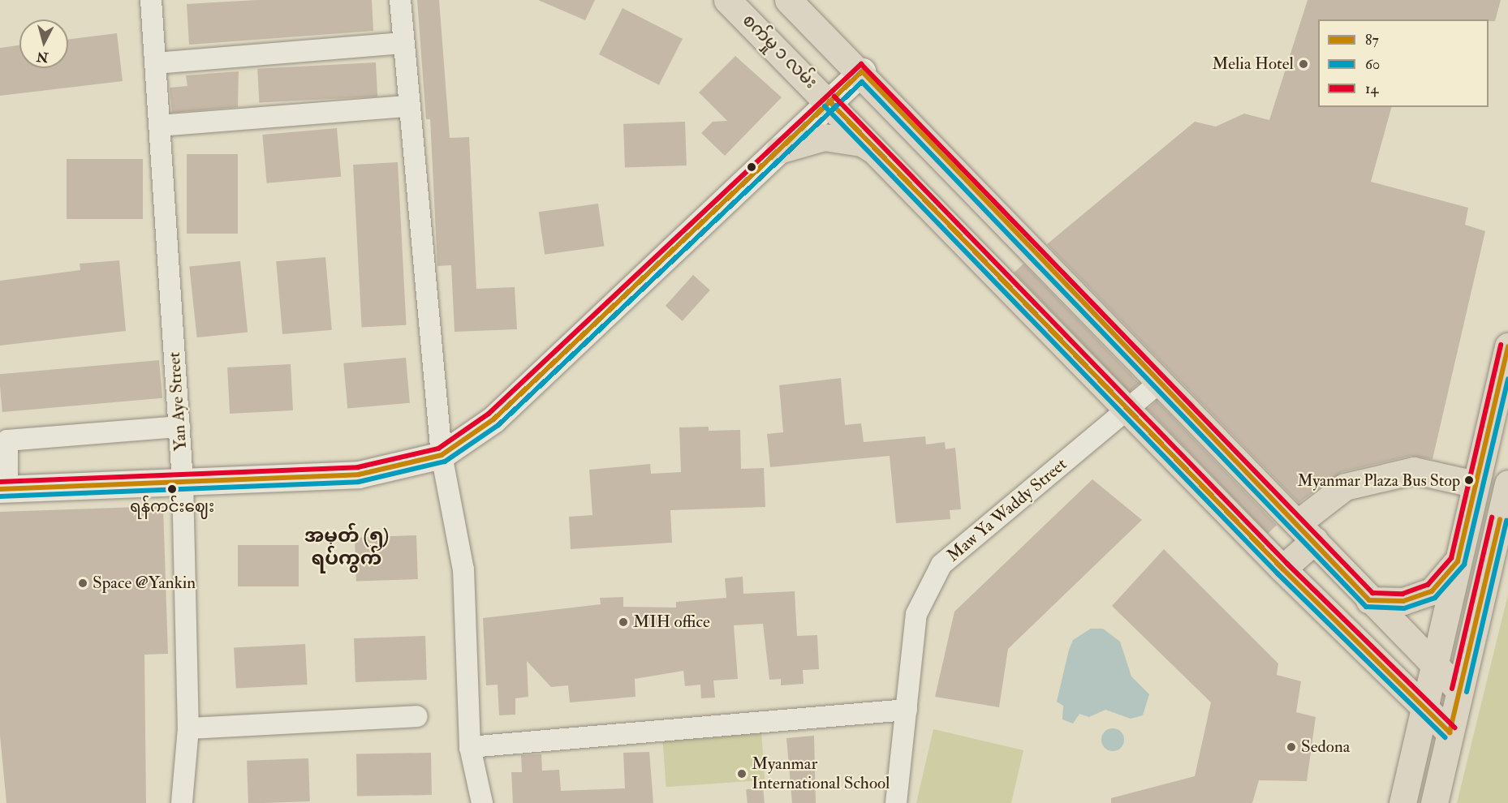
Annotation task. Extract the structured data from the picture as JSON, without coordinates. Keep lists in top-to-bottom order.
{
  "streets": {
    "main road": ["စက်မှု ၁ လမ်း"],
    "street": ["Yan Aye Street", "Maw Ya Waddy Street"]
  },
  "crossings": [
    ["စက်မှု ၁ လမ်း", "Maw Ya Waddy Street"]
  ],
  "districts": ["အမှတ် (၅) ရပ်ကွက်"],
  "places": [
    "Melia Hotel",
    "Myanmar Plaza Bus Stop",
    "ရန်ကင်းဈေး",
    "Space @Yankin",
    "MIH office",
    "Sedona",
    "Myanmar International School"
  ],
  "lines": ["transit line 14", "transit line 87", "transit line 60"],
  "legend": ["87", "60", "14"],
  "north": "bottom"
}
